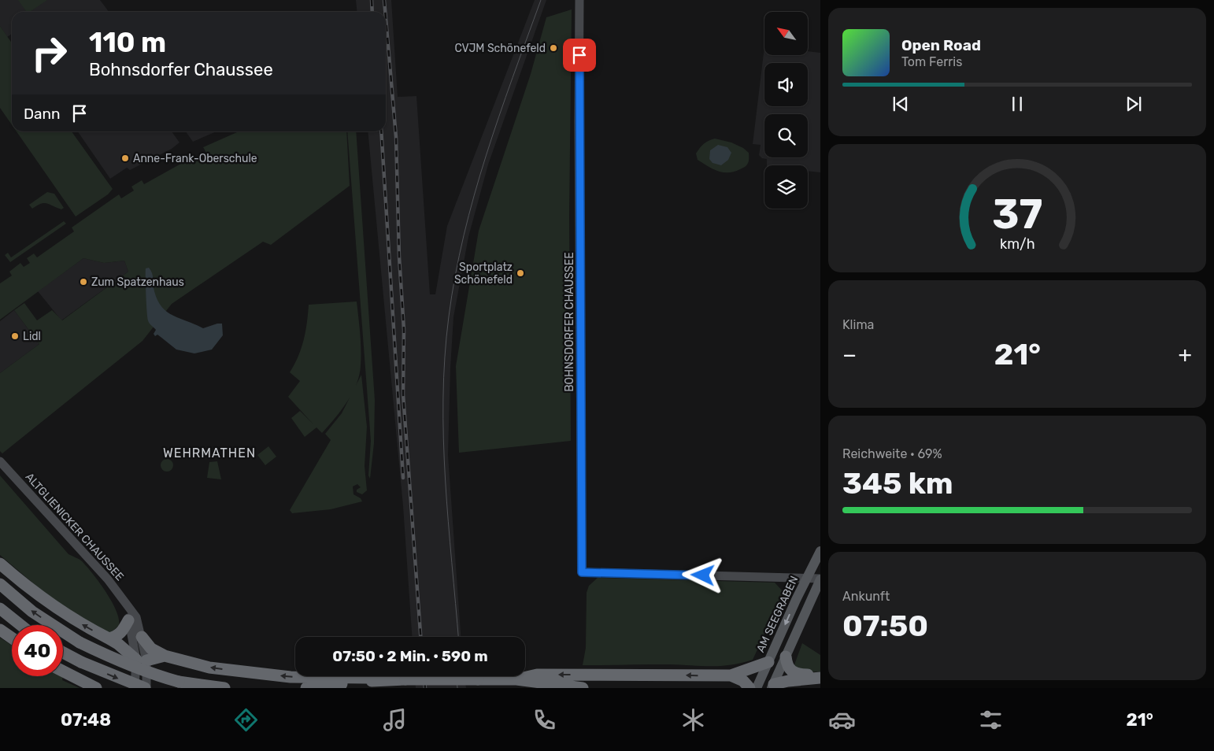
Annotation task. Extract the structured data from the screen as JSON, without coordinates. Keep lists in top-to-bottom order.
{
  "streets": {
    "main road": ["AM SEEGRABEN"],
    "street": ["BOHNSDORFER CHAUSSEE", "ALTGLIENICKER CHAUSSEE"]
  },
  "crossings": [
    ["BOHNSDORFER CHAUSSEE", "AM SEEGRABEN"]
  ],
  "districts": ["WEHRMATHEN"],
  "places": [
    "CVJM Schönefeld",
    "Anne-Frank-Oberschule",
    "Sportplatz Schönefeld",
    "Zum Spatzenhaus",
    "Lidl"
  ],
  "north": "top left",
  "page": {
    "turn": ["110 m", "Bohnsdorfer Chaussee"],
    "song": ["Open Road", "Tom Ferris"],
    "then": "Dann",
    "tile": [
      "Klima",
      ["Reichweite · 69%", "345 km"],
      ["Ankunft", "07:50"]
    ],
    "heat": ["−", "21°", "+"],
    "limit": "40",
    "trip": "07:50 · 2 Min. · 590 m",
    "tabs": ["07:48", "21°"],
    "gauge": ["37", "km/h"]
  }
}
